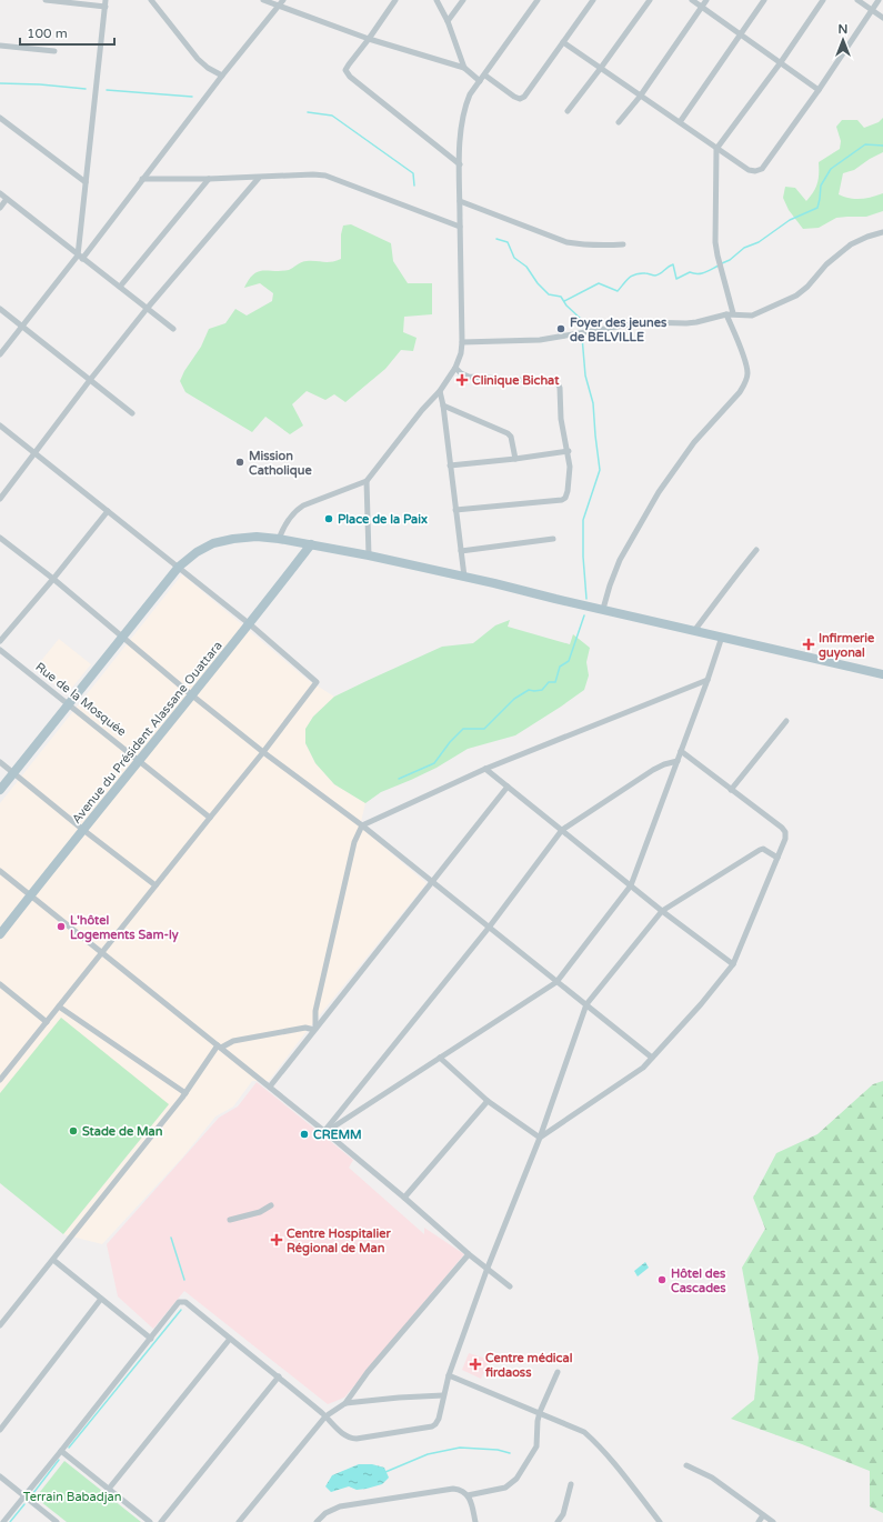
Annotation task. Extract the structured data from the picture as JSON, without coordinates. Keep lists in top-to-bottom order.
{
  "streets": {
    "main road": ["Avenue du Président Alassane Ouattara"],
    "street": ["Rue de la Mosquée"]
  },
  "crossings": [
    ["Rue de la Mosquée", "Avenue du Président Alassane Ouattara"]
  ],
  "parks": ["Terrain Babadjan"],
  "places": {
    "other": [
      "Foyer des jeunes de BELVILLE",
      "Mission Catholique",
      "Place de la Paix",
      "L'hôtel Logements Sam-ly",
      "Stade de Man",
      "CREMM",
      "Hôtel des Cascades"
    ],
    "health": [
      "Clinique Bichat",
      "Infirmerie guyonal",
      "Centre Hospitalier Régional de Man",
      "Centre médical firdaoss"
    ]
  },
  "scale_bar": "100 m",
  "north": "top"
}
